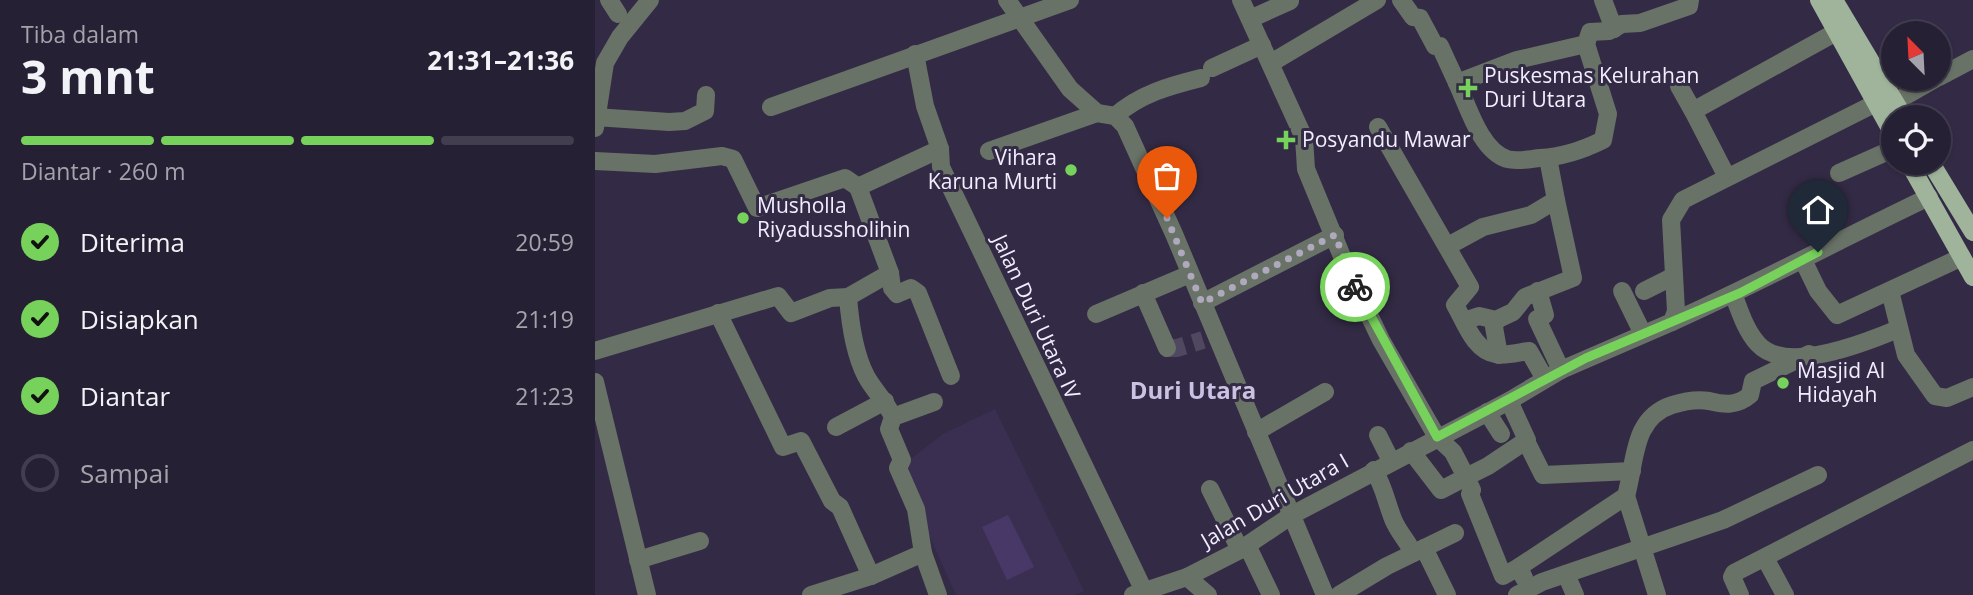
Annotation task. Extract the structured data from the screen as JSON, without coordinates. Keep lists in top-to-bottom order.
{
  "streets": {
    "street": ["Jalan Duri Utara IV", "Jalan Duri Utara I"]
  },
  "crossings": [
    ["Jalan Duri Utara IV", "Jalan Duri Utara I"]
  ],
  "districts": ["Duri Utara"],
  "places": {
    "health": ["Puskesmas Kelurahan Duri Utara", "Posyandu Mawar"],
    "other": ["Vihara Karuna Murti", "Musholla Riyadussholihin", "Masjid Al Hidayah"]
  },
  "north": "top left",
  "page": {
    "heading": ["3 mnt", "Tiba dalam", "21:31–21:36"],
    "bar": "Diantar · 260 m",
    "list": [
      ["Diterima", "20:59"],
      ["Disiapkan", "21:19"],
      ["Diantar", "21:23"],
      "Sampai"
    ]
  }
}
